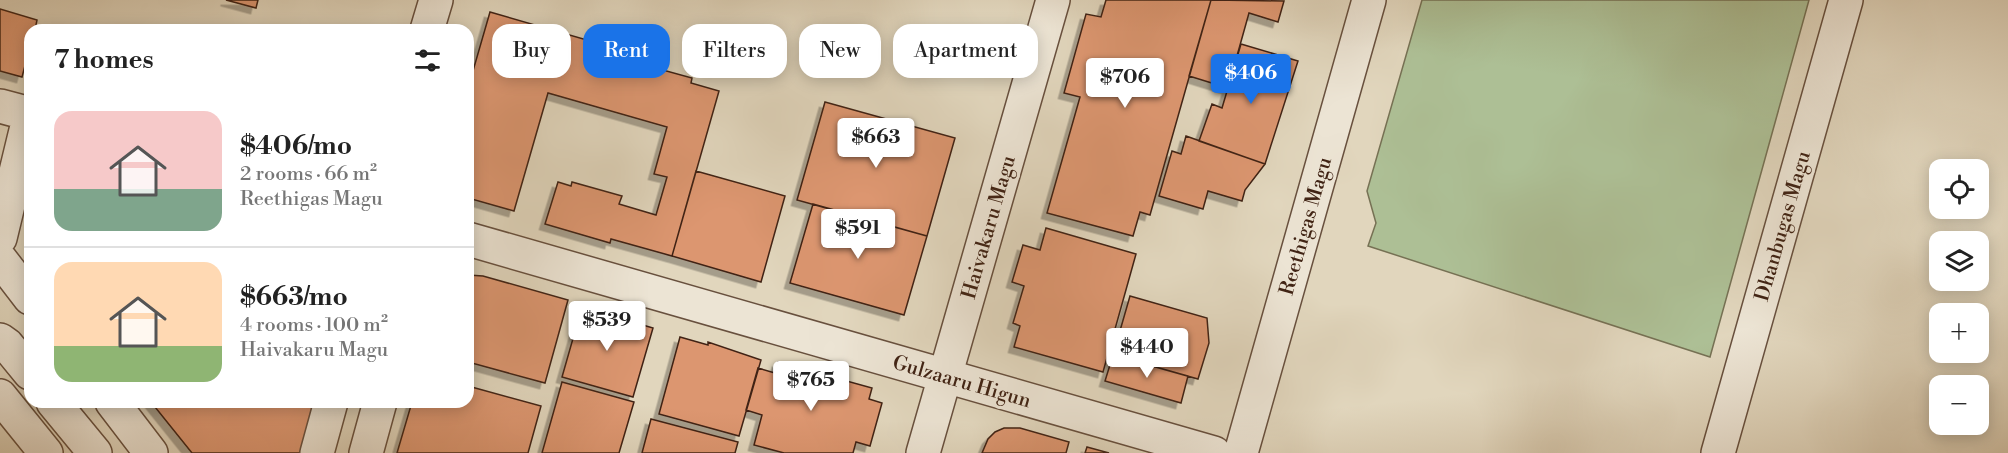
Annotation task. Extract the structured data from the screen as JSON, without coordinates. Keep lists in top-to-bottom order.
{
  "streets": {
    "street": [
      "Reethigas Magu",
      "Dhanbugas Magu",
      "Haivakaru Magu",
      "Gulzaaru Higun"
    ]
  },
  "crossings": [
    ["Haivakaru Magu", "Gulzaaru Higun"]
  ],
  "page": {
    "chip": [
      "Buy",
      "Rent",
      "Filters",
      "New",
      "Apartment"
    ],
    "heading": "7 homes",
    "price": [
      "$406",
      "$706",
      "$663",
      "$591",
      "$539",
      "$440",
      "$765"
    ],
    "list": [
      {
        "name": "$406/mo",
        "note": "2 rooms · 66 m² · Reethigas Magu"
      },
      {
        "name": "$663/mo",
        "note": "4 rooms · 100 m² · Haivakaru Magu"
      }
    ],
    "map_buttons": ["+", "−"]
  }
}
